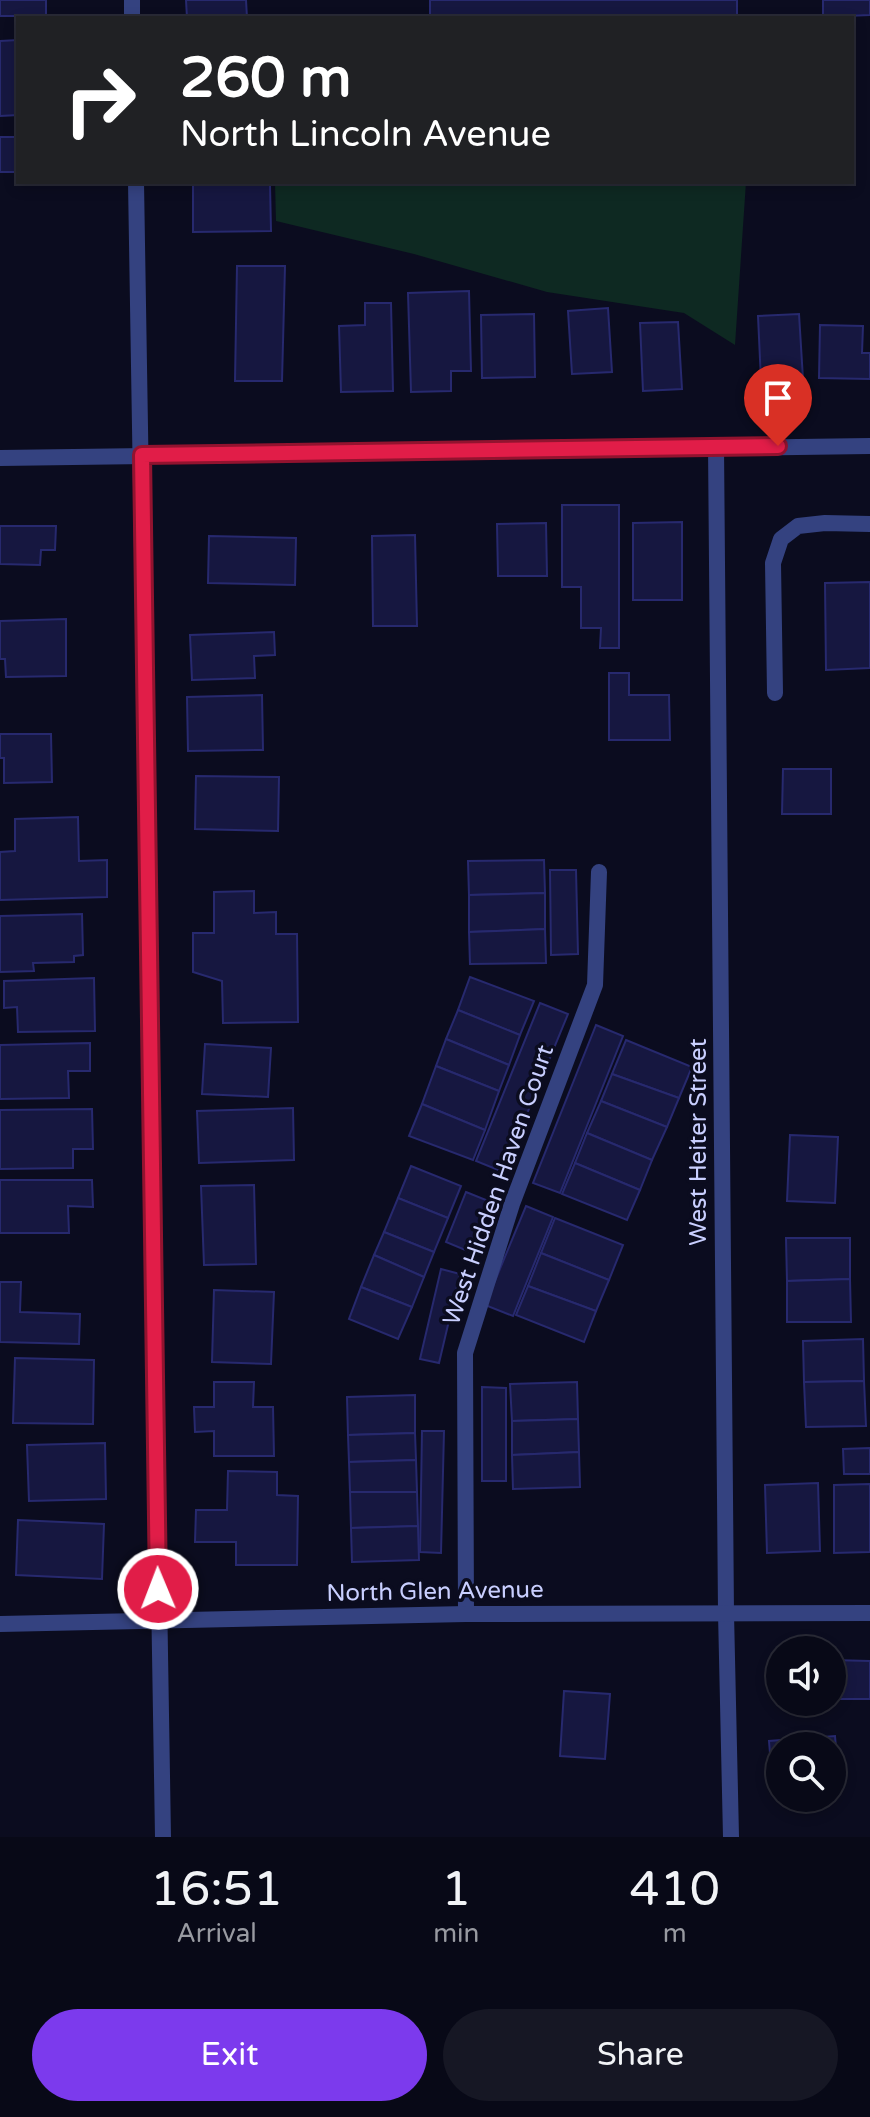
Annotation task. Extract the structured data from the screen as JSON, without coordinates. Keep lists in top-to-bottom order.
{
  "streets": {
    "street": ["West Heiter Street", "West Hidden Haven Court", "North Glen Avenue"]
  },
  "crossings": [
    ["West Heiter Street", "North Glen Avenue"],
    ["West Hidden Haven Court", "North Glen Avenue"]
  ],
  "page": {
    "turn": ["260 m", "North Lincoln Avenue"],
    "eta": [
      "16:51",
      "Arrival",
      "1",
      "min",
      "410",
      "m"
    ],
    "buttons": ["Exit", "Share"]
  }
}
